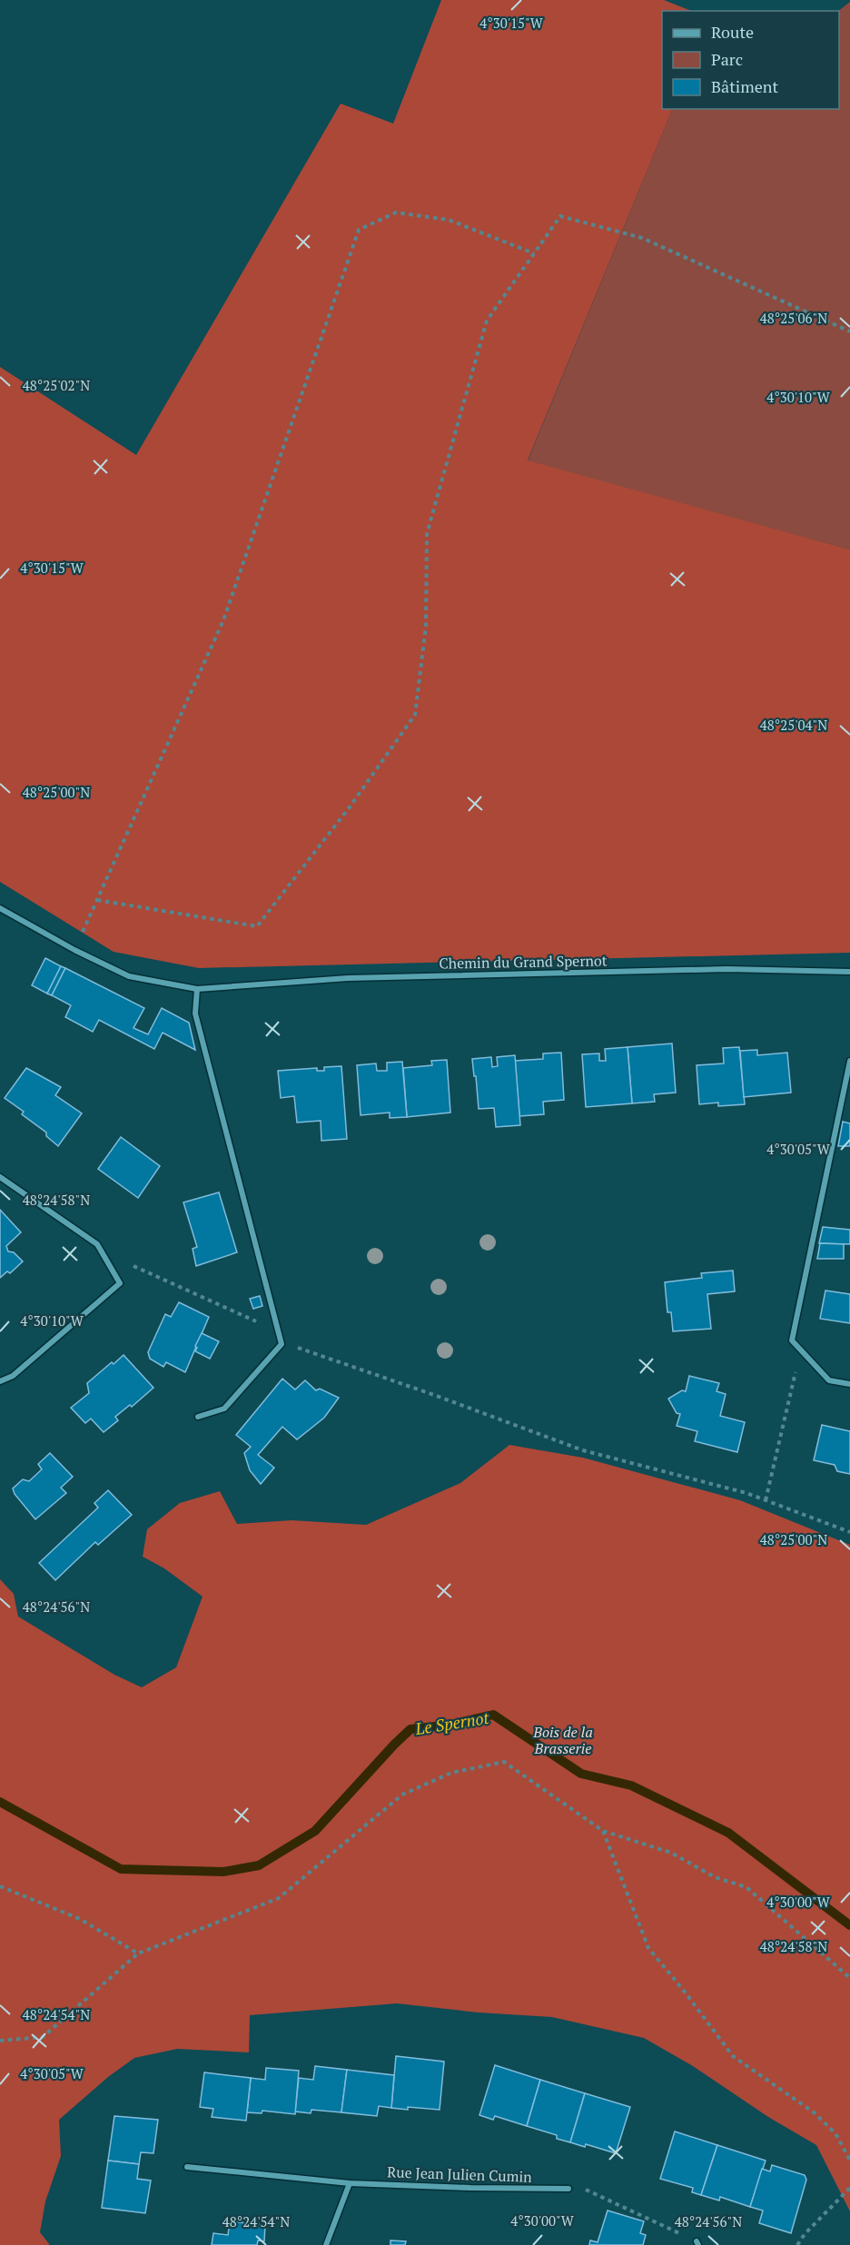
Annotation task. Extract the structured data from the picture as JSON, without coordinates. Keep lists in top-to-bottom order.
{
  "streets": {
    "street": ["Chemin du Grand Spernot", "Rue Jean Julien Cumin"]
  },
  "water": ["Le Spernot"],
  "parks": ["Bois de la Brasserie"],
  "legend": ["Route", "Parc", "Bâtiment"],
  "coordinates": [
    "4°30'15\"W",
    "48°25'06\"N",
    "48°25'02\"N",
    "4°30'10\"W",
    "48°25'04\"N",
    "48°25'00\"N",
    "4°30'05\"W",
    "48°24'58\"N",
    "48°24'56\"N",
    "4°30'00\"W",
    "48°24'54\"N"
  ]
}
